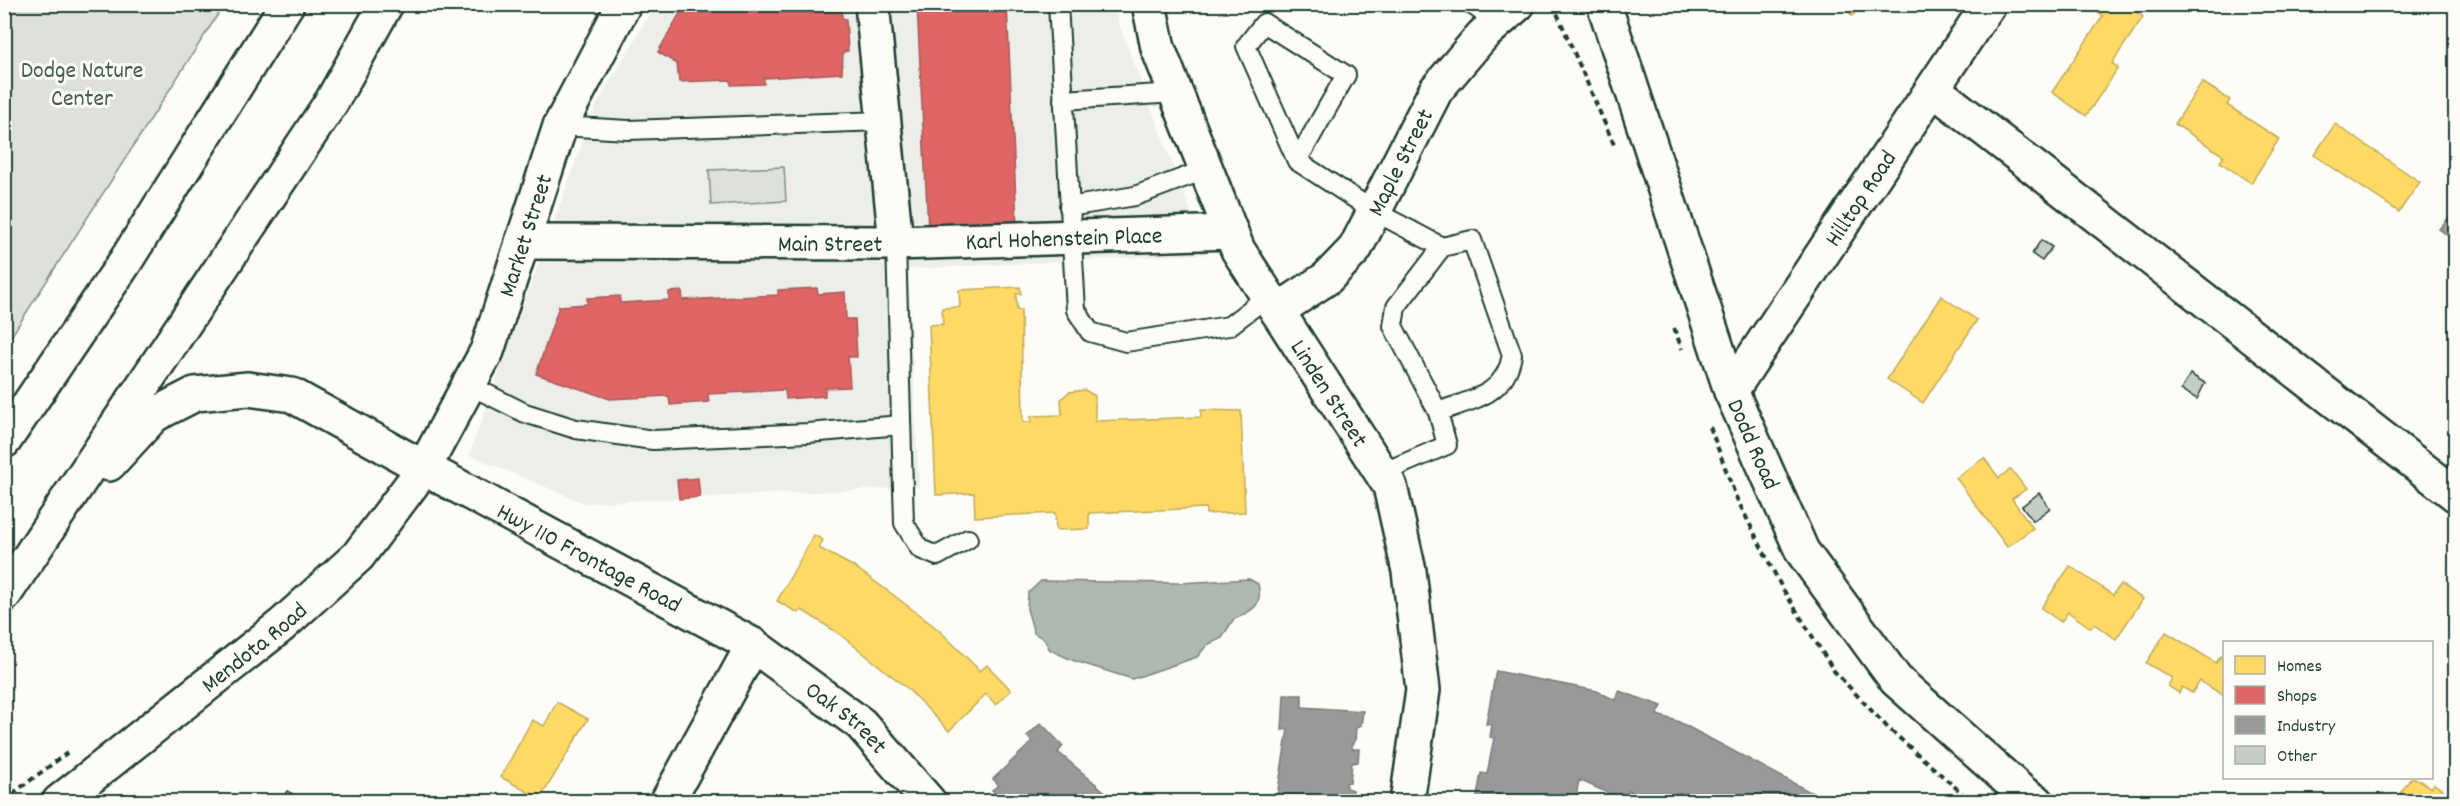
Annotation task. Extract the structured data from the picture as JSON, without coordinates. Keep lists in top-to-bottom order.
{
  "streets": {
    "main road": [
      "Maple Street",
      "Hilltop Road",
      "Market Street",
      "Karl Hohenstein Place",
      "Main Street",
      "Linden Street",
      "Dodd Road",
      "Hwy 110 Frontage Road",
      "Mendota Road",
      "Oak Street"
    ]
  },
  "crossings": [
    ["Maple Street", "Linden Street"],
    ["Hilltop Road", "Dodd Road"],
    ["Market Street", "Main Street"],
    ["Market Street", "Hwy 110 Frontage Road"],
    ["Market Street", "Mendota Road"],
    ["Karl Hohenstein Place", "Main Street"],
    ["Karl Hohenstein Place", "Linden Street"],
    ["Hwy 110 Frontage Road", "Mendota Road"],
    ["Hwy 110 Frontage Road", "Oak Street"]
  ],
  "parks": ["Dodge Nature Center"],
  "legend": [
    "Homes",
    "Shops",
    "Industry",
    "Other"
  ]
}
